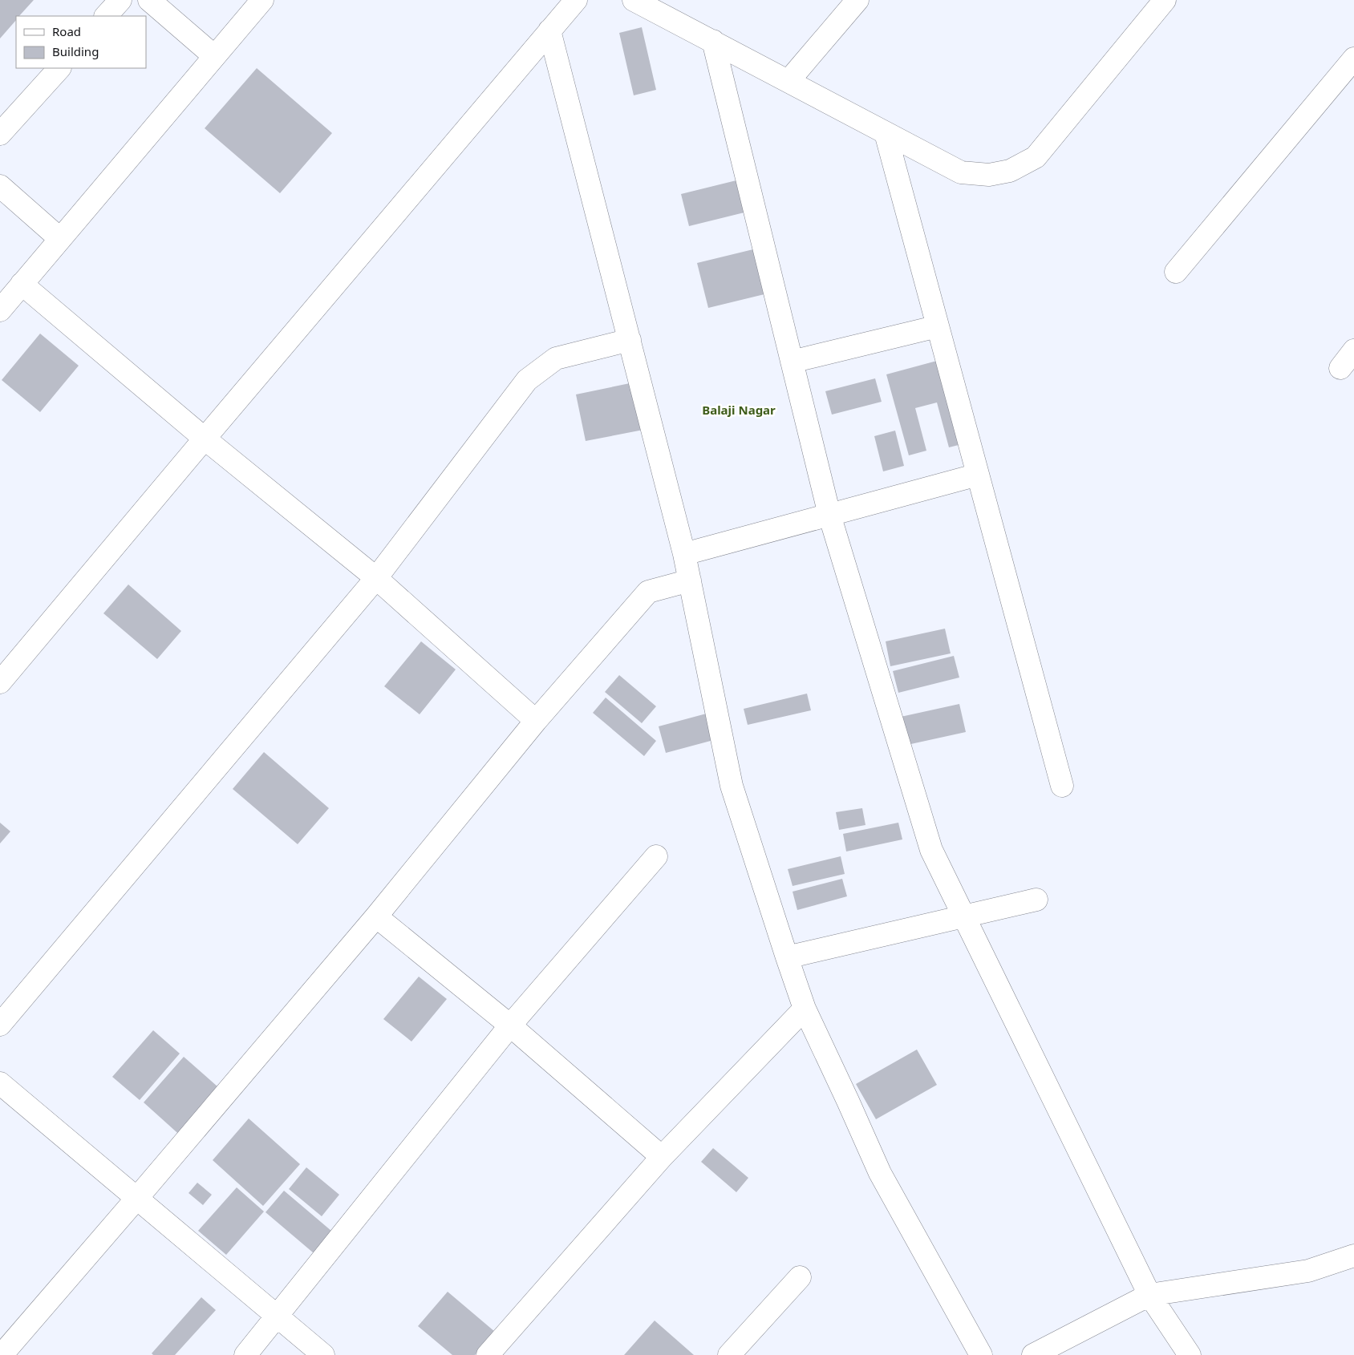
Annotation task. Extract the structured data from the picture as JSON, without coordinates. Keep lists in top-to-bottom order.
{
  "districts": ["Balaji Nagar"],
  "legend": ["Road", "Building"]
}
